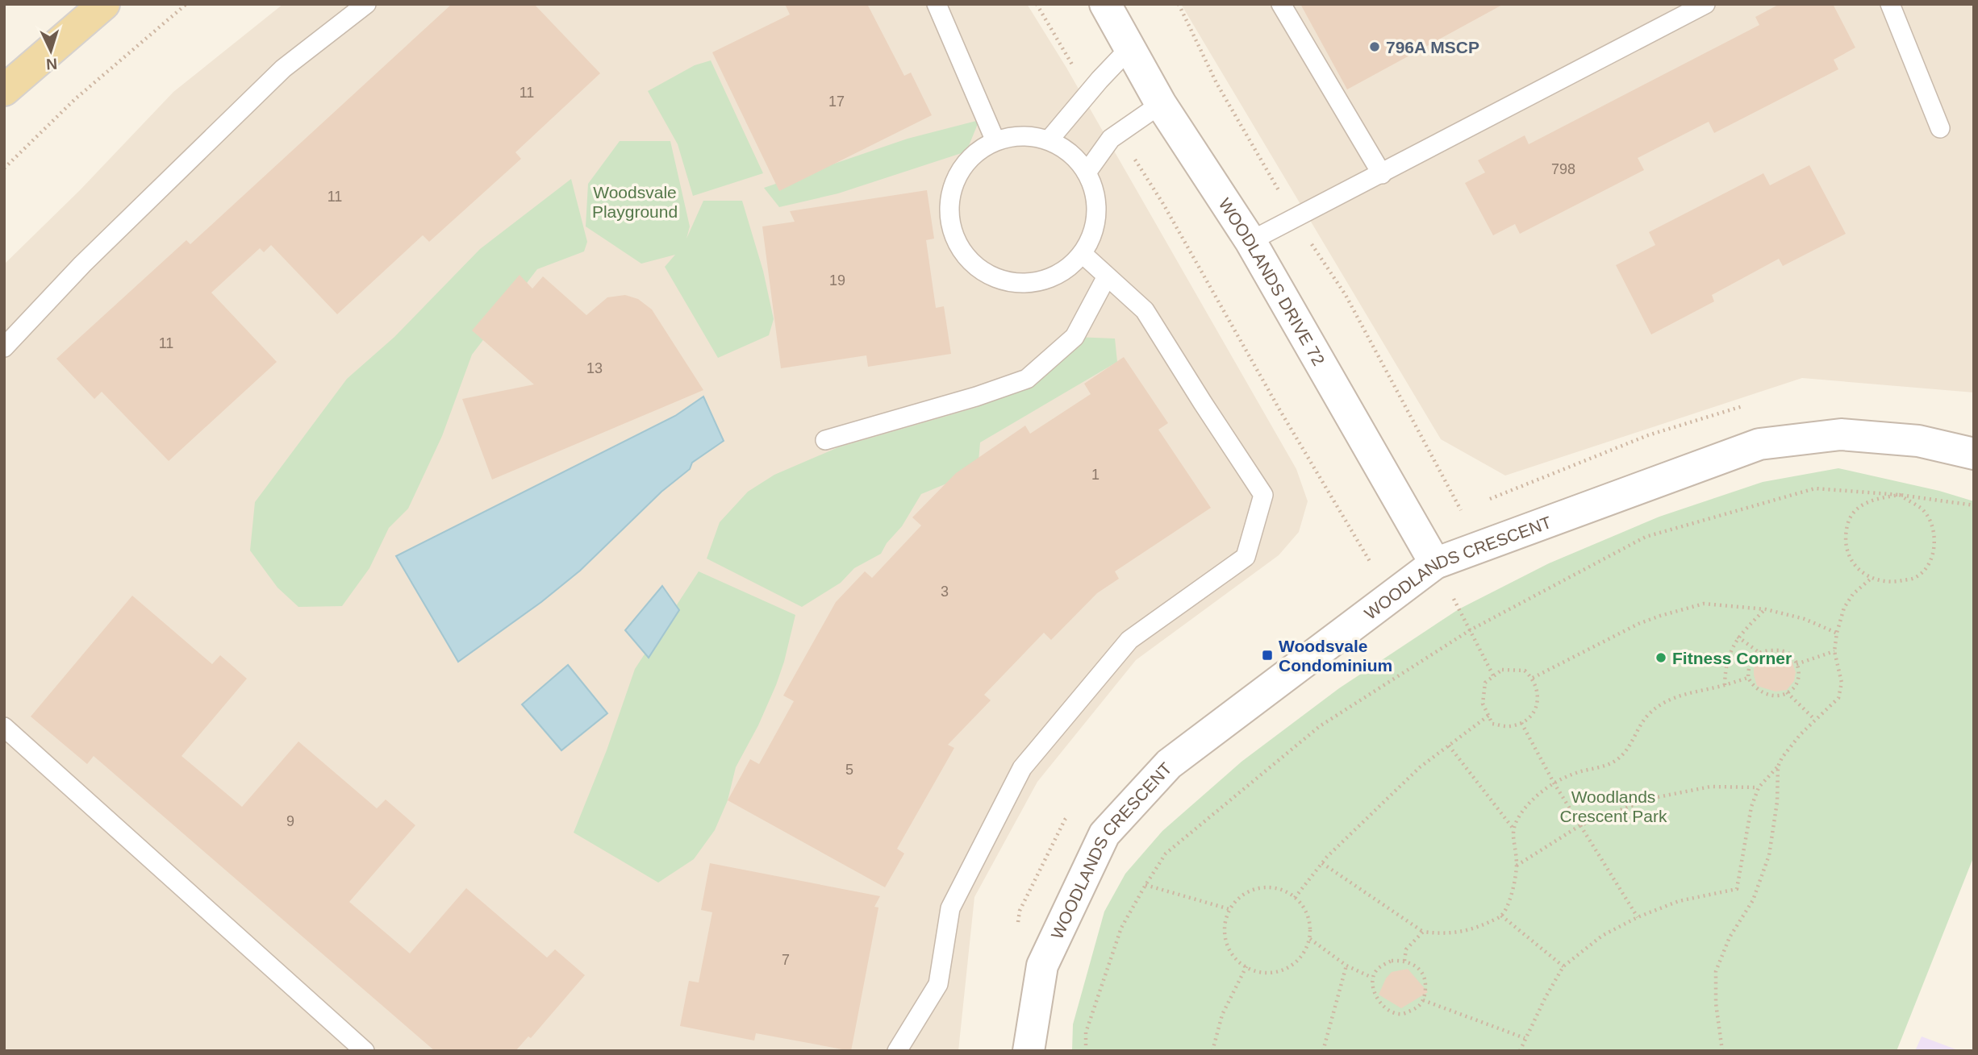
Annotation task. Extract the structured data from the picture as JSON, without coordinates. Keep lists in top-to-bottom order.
{
  "streets": {
    "street": ["WOODLANDS DRIVE 72", "WOODLANDS CRESCENT"]
  },
  "crossings": [
    ["WOODLANDS DRIVE 72", "WOODLANDS CRESCENT"]
  ],
  "parks": ["Woodsvale Playground", "Woodlands Crescent Park"],
  "places": {
    "other": ["796A MSCP", "Fitness Corner"],
    "transit": ["Woodsvale Condominium"]
  },
  "house_numbers": [
    "11",
    "17",
    "798",
    "11",
    "19",
    "11",
    "13",
    "1",
    "3",
    "5",
    "9",
    "7"
  ],
  "north": "bottom"
}
